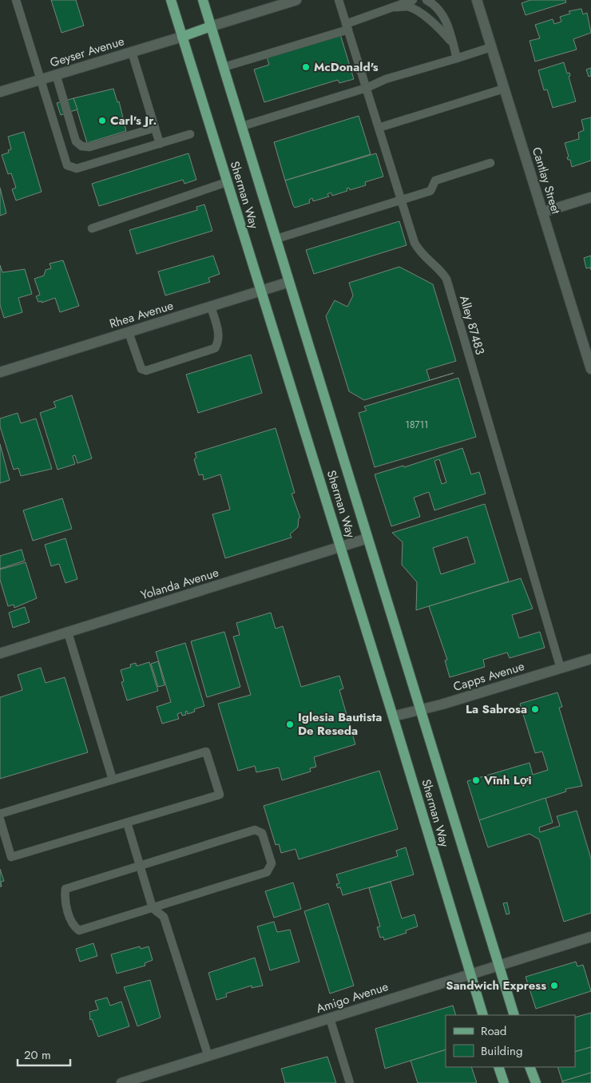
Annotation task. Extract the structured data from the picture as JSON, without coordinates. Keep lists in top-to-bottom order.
{
  "streets": {
    "main road": ["Sherman Way"],
    "street": [
      "Geyser Avenue",
      "Cantlay Street",
      "Rhea Avenue",
      "Yolanda Avenue",
      "Capps Avenue",
      "Amigo Avenue"
    ],
    "lane": ["Alley 87483"]
  },
  "crossings": [
    ["Geyser Avenue", "Sherman Way"],
    ["Sherman Way", "Rhea Avenue"],
    ["Sherman Way", "Yolanda Avenue"],
    ["Sherman Way", "Capps Avenue"],
    ["Sherman Way", "Amigo Avenue"],
    ["Alley 87483", "Capps Avenue"]
  ],
  "places": [
    "McDonald's",
    "Carl's Jr.",
    "La Sabrosa",
    "Iglesia Bautista De Reseda",
    "Vĩnh Lợi",
    "Sandwich Express"
  ],
  "house_numbers": ["18711"],
  "legend": ["Road", "Building"],
  "scale_bar": "20 m"
}
